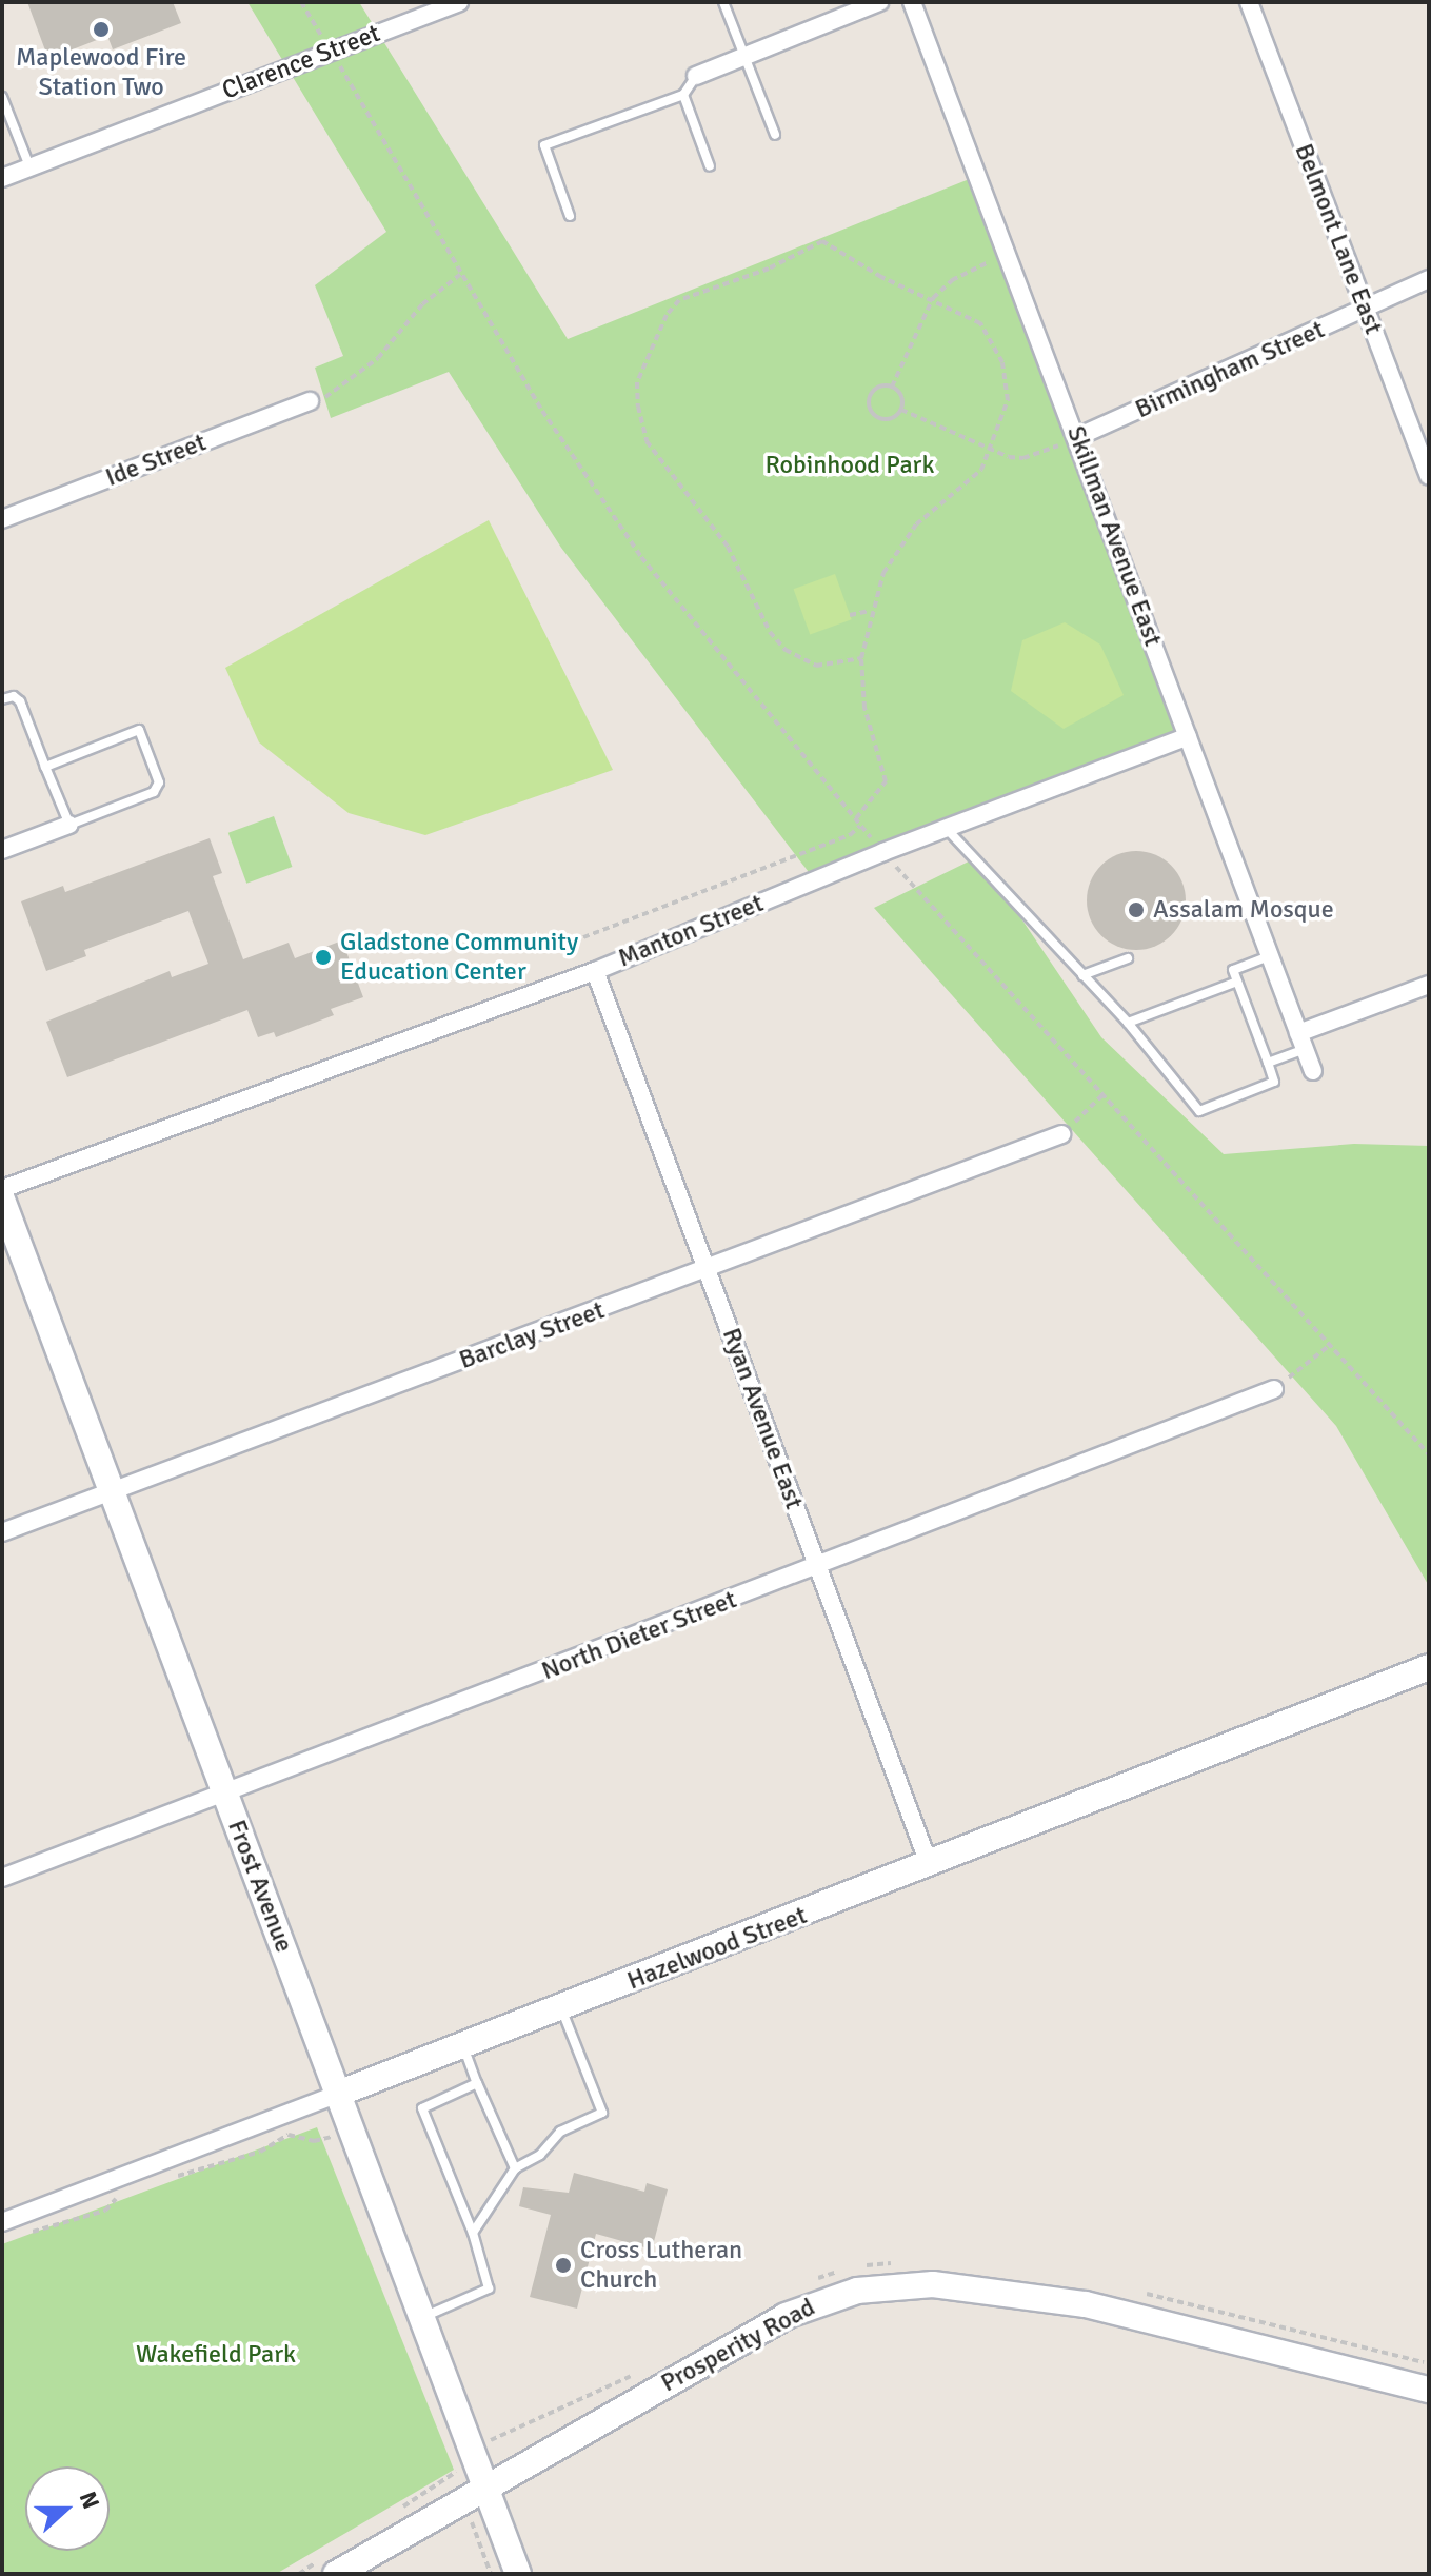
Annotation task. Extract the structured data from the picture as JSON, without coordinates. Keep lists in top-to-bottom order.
{
  "streets": {
    "street": [
      "Clarence Street",
      "Belmont Lane East",
      "Birmingham Street",
      "Ide Street",
      "Skillman Avenue East",
      "Manton Street",
      "Barclay Street",
      "Ryan Avenue East",
      "North Dieter Street",
      "Frost Avenue",
      "Hazelwood Street",
      "Prosperity Road"
    ]
  },
  "crossings": [
    ["Belmont Lane East", "Birmingham Street"],
    ["Birmingham Street", "Skillman Avenue East"],
    ["Skillman Avenue East", "Manton Street"],
    ["Manton Street", "Ryan Avenue East"],
    ["Barclay Street", "Ryan Avenue East"],
    ["Barclay Street", "Frost Avenue"],
    ["Ryan Avenue East", "North Dieter Street"],
    ["Ryan Avenue East", "Hazelwood Street"],
    ["North Dieter Street", "Frost Avenue"],
    ["Frost Avenue", "Hazelwood Street"],
    ["Frost Avenue", "Prosperity Road"]
  ],
  "parks": ["Robinhood Park", "Wakefield Park"],
  "places": [
    "Maplewood Fire Station Two",
    "Assalam Mosque",
    "Gladstone Community Education Center",
    "Cross Lutheran Church"
  ],
  "north": "right"
}
